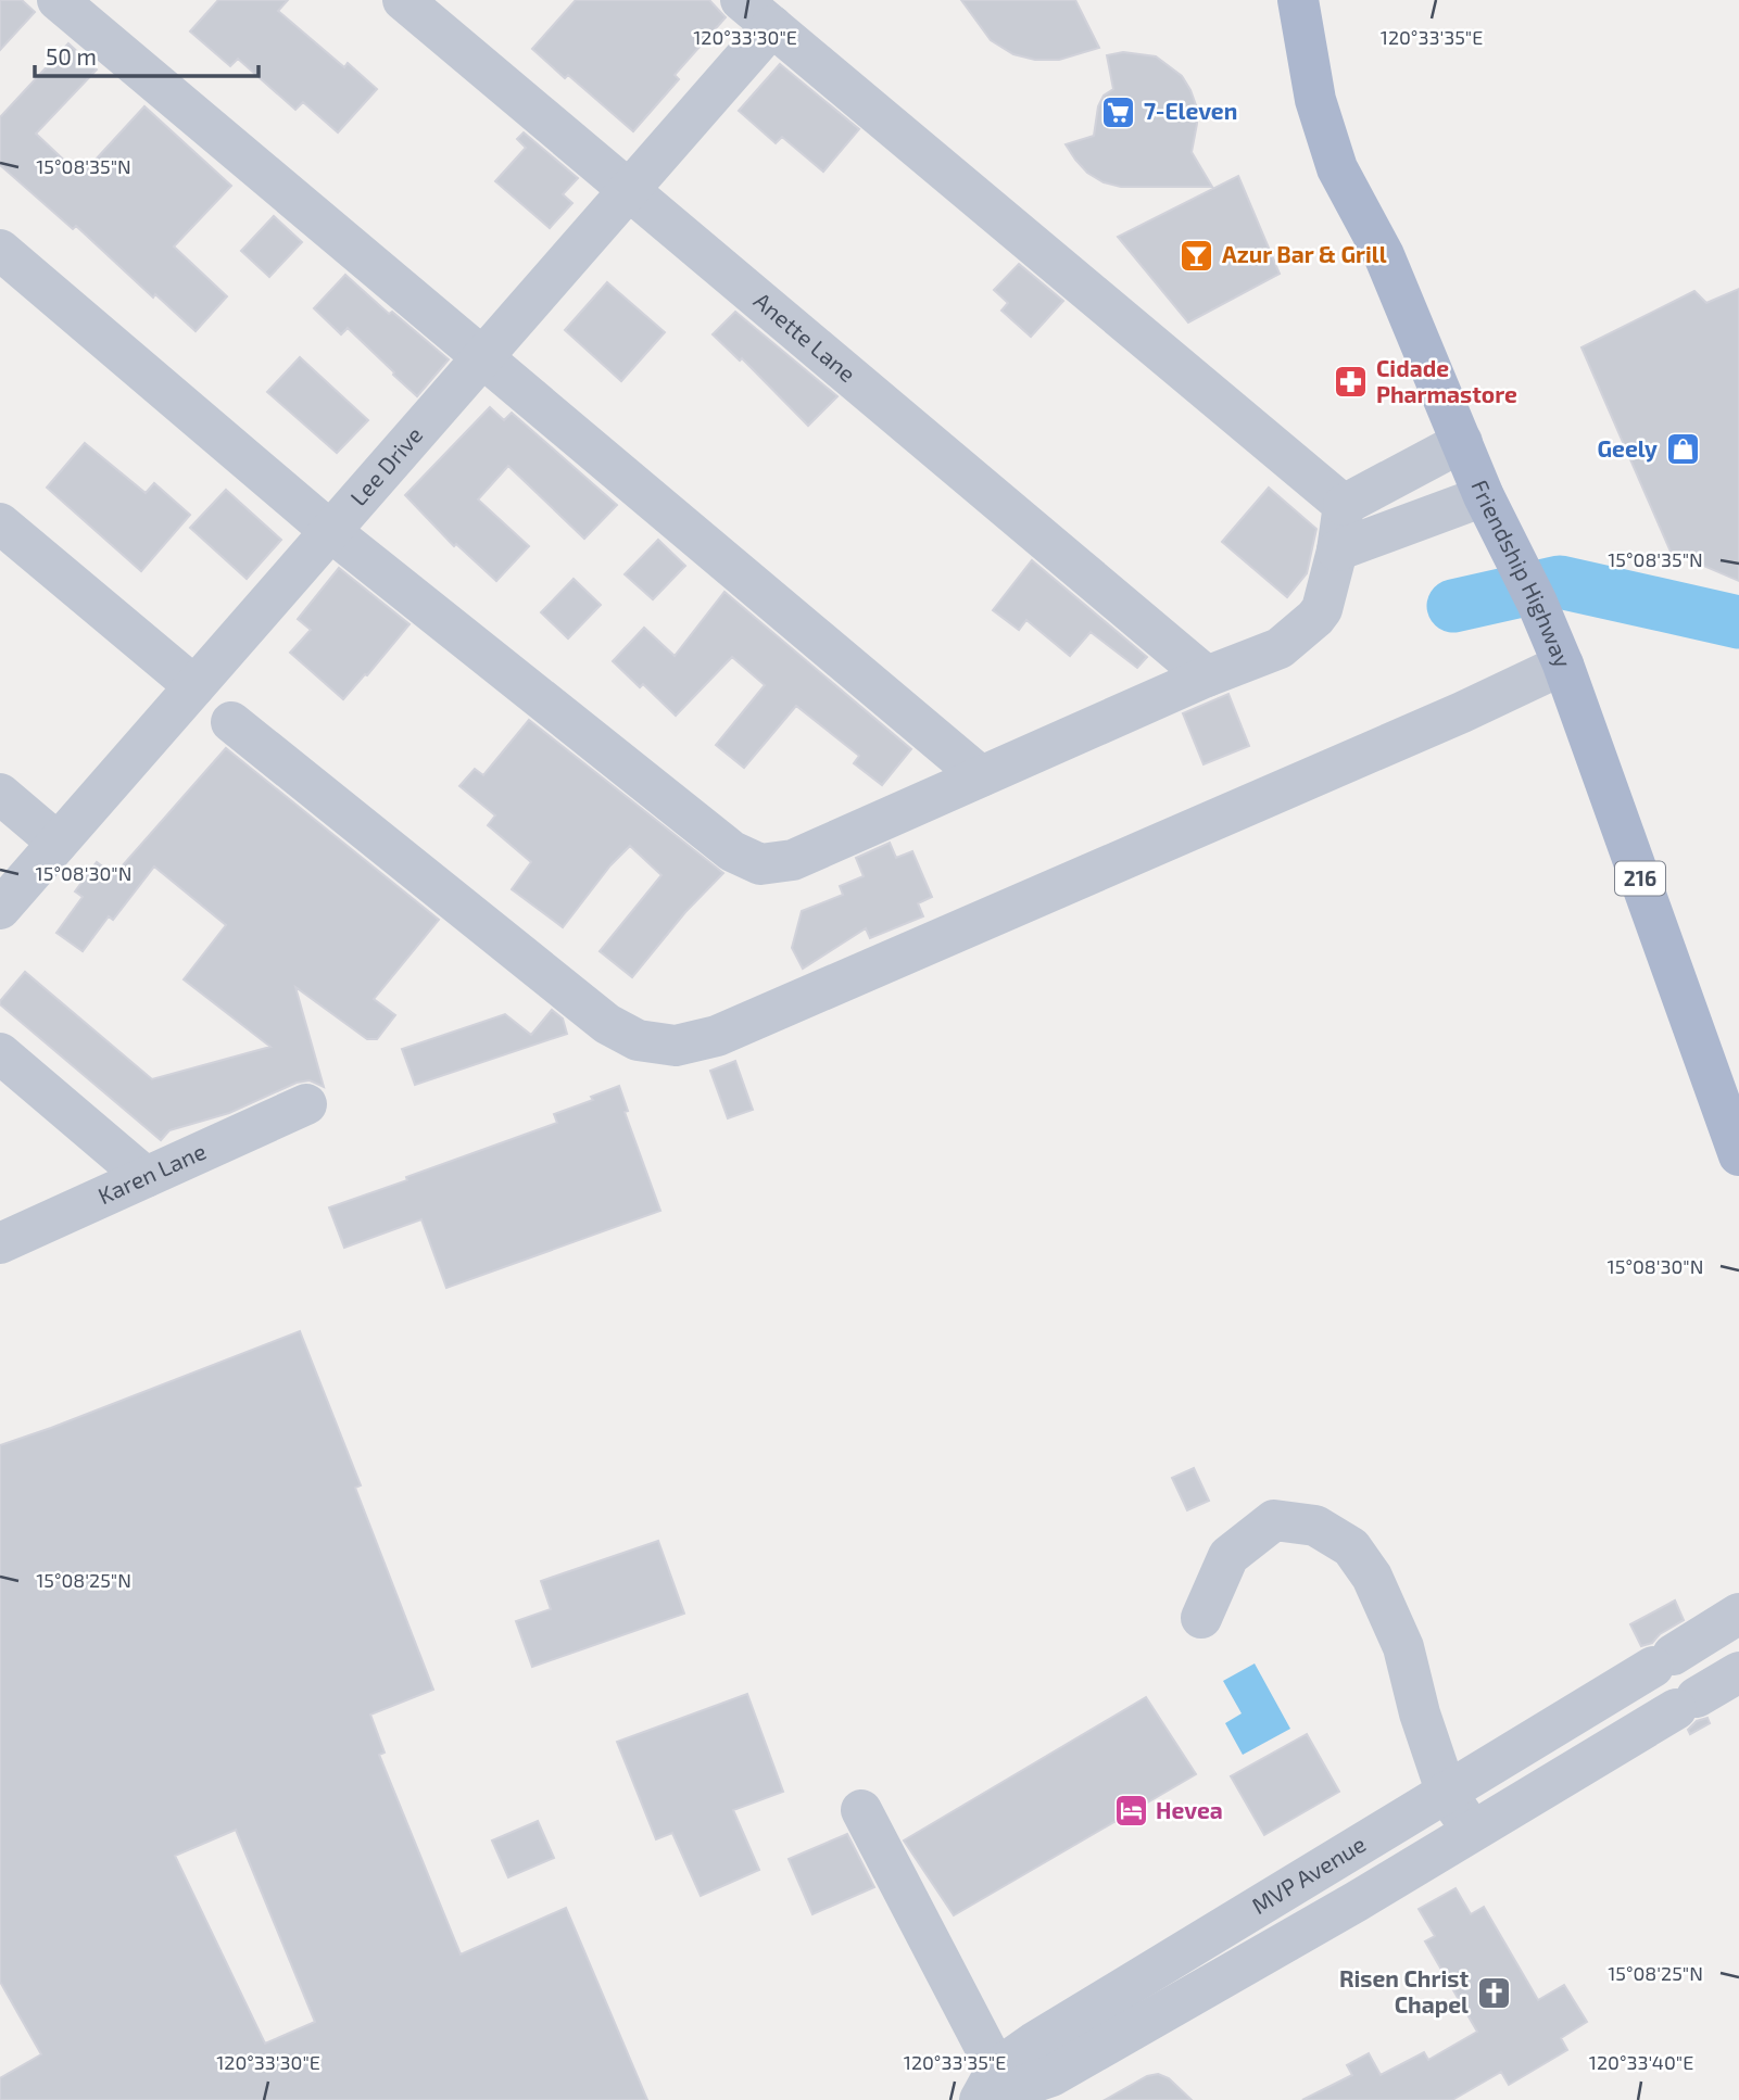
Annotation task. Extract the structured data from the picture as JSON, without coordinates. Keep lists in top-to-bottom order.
{
  "streets": {
    "main road": ["Friendship Highway", "216"],
    "street": [
      "Anette Lane",
      "Lee Drive",
      "Karen Lane",
      "MVP Avenue"
    ]
  },
  "crossings": [
    ["Anette Lane", "Lee Drive"]
  ],
  "places": {
    "supermarket": ["7-Eleven"],
    "bar": ["Azur Bar & Grill"],
    "pharmacy": ["Cidade Pharmastore"],
    "shop": ["Geely"],
    "hotel": ["Hevea"],
    "church": ["Risen Christ Chapel"]
  },
  "scale_bar": "50 m",
  "coordinates": [
    "120°33'30\"E",
    "120°33'35\"E",
    "15°08'35\"N",
    "15°08'30\"N",
    "15°08'25\"N",
    "120°33'40\"E"
  ]
}
